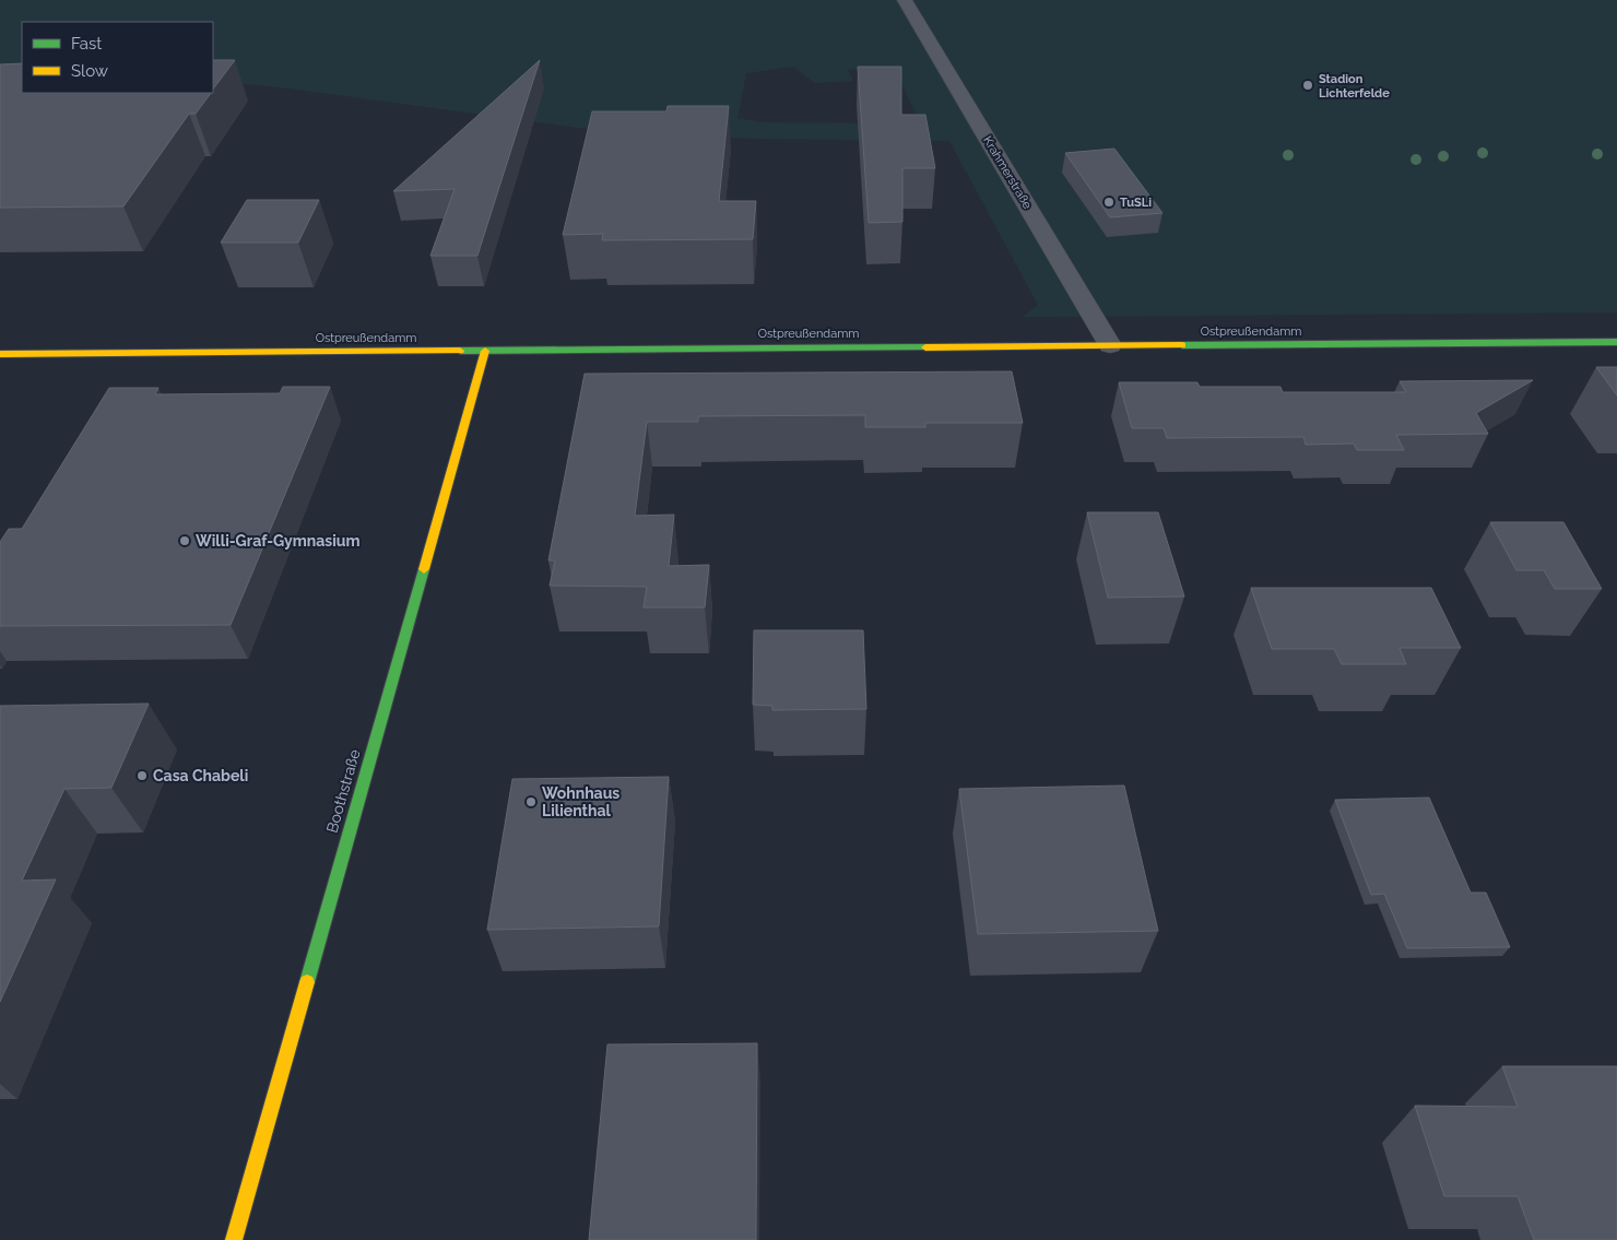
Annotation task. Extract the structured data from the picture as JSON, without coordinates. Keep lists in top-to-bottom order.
{
  "streets": {
    "street": ["Krahmerstraße", "Ostpreußendamm", "Boothstraße"]
  },
  "crossings": [
    ["Krahmerstraße", "Ostpreußendamm"],
    ["Ostpreußendamm", "Boothstraße"]
  ],
  "places": [
    "Stadion Lichterfelde",
    "TuSLi",
    "Willi-Graf-Gymnasium",
    "Casa Chabeli",
    "Wohnhaus Lilienthal"
  ],
  "legend": ["Fast", "Slow"]
}
